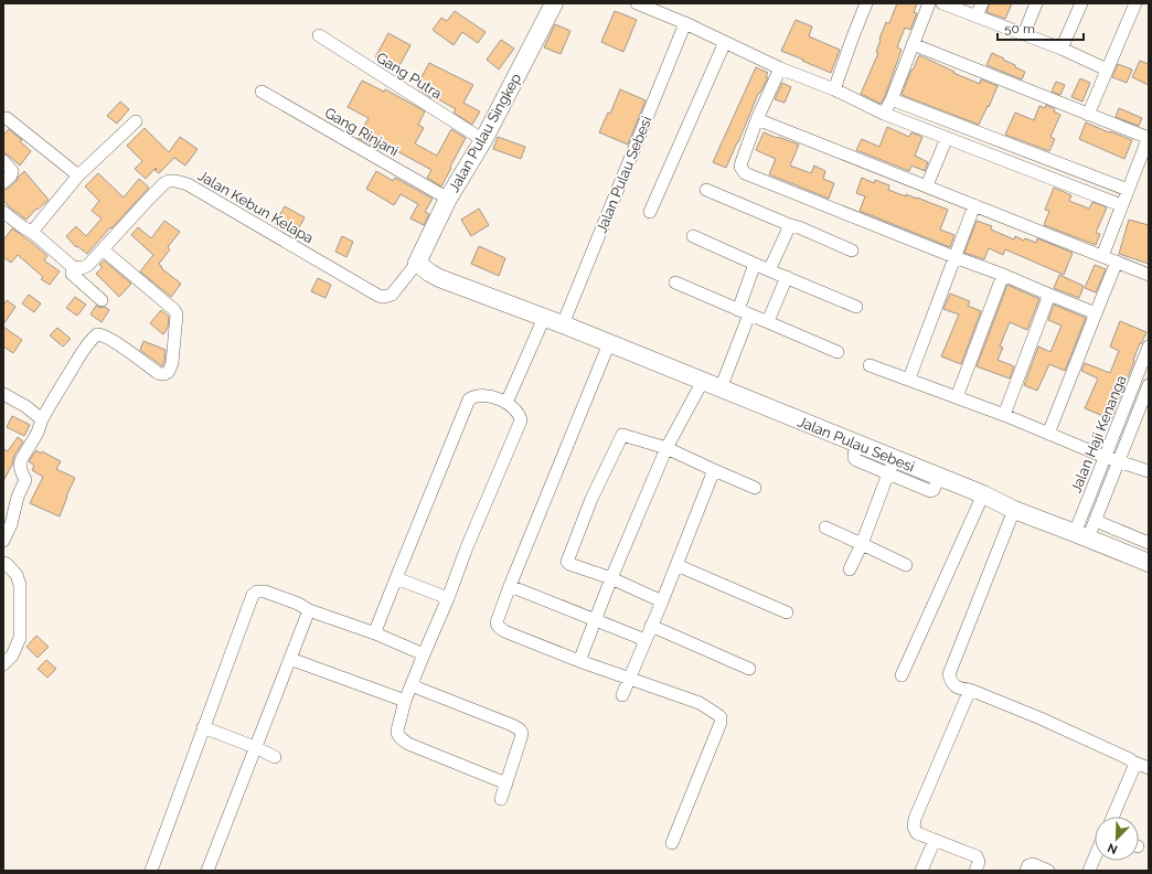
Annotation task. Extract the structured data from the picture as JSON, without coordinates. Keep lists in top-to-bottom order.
{
  "streets": {
    "street": [
      "Gang Putra",
      "Gang Rinjani",
      "Jalan Pulau Singkep",
      "Jalan Pulau Sebesi",
      "Jalan Kebun Kelapa",
      "Jalan Haji Kenanga"
    ]
  },
  "crossings": [
    ["Gang Putra", "Jalan Pulau Singkep"],
    ["Gang Rinjani", "Jalan Pulau Singkep"],
    ["Jalan Pulau Singkep", "Jalan Pulau Sebesi"],
    ["Jalan Pulau Singkep", "Jalan Kebun Kelapa"],
    ["Jalan Pulau Sebesi", "Jalan Kebun Kelapa"],
    ["Jalan Pulau Sebesi", "Jalan Haji Kenanga"]
  ],
  "scale_bar": "50 m",
  "north": "bottom left"
}
